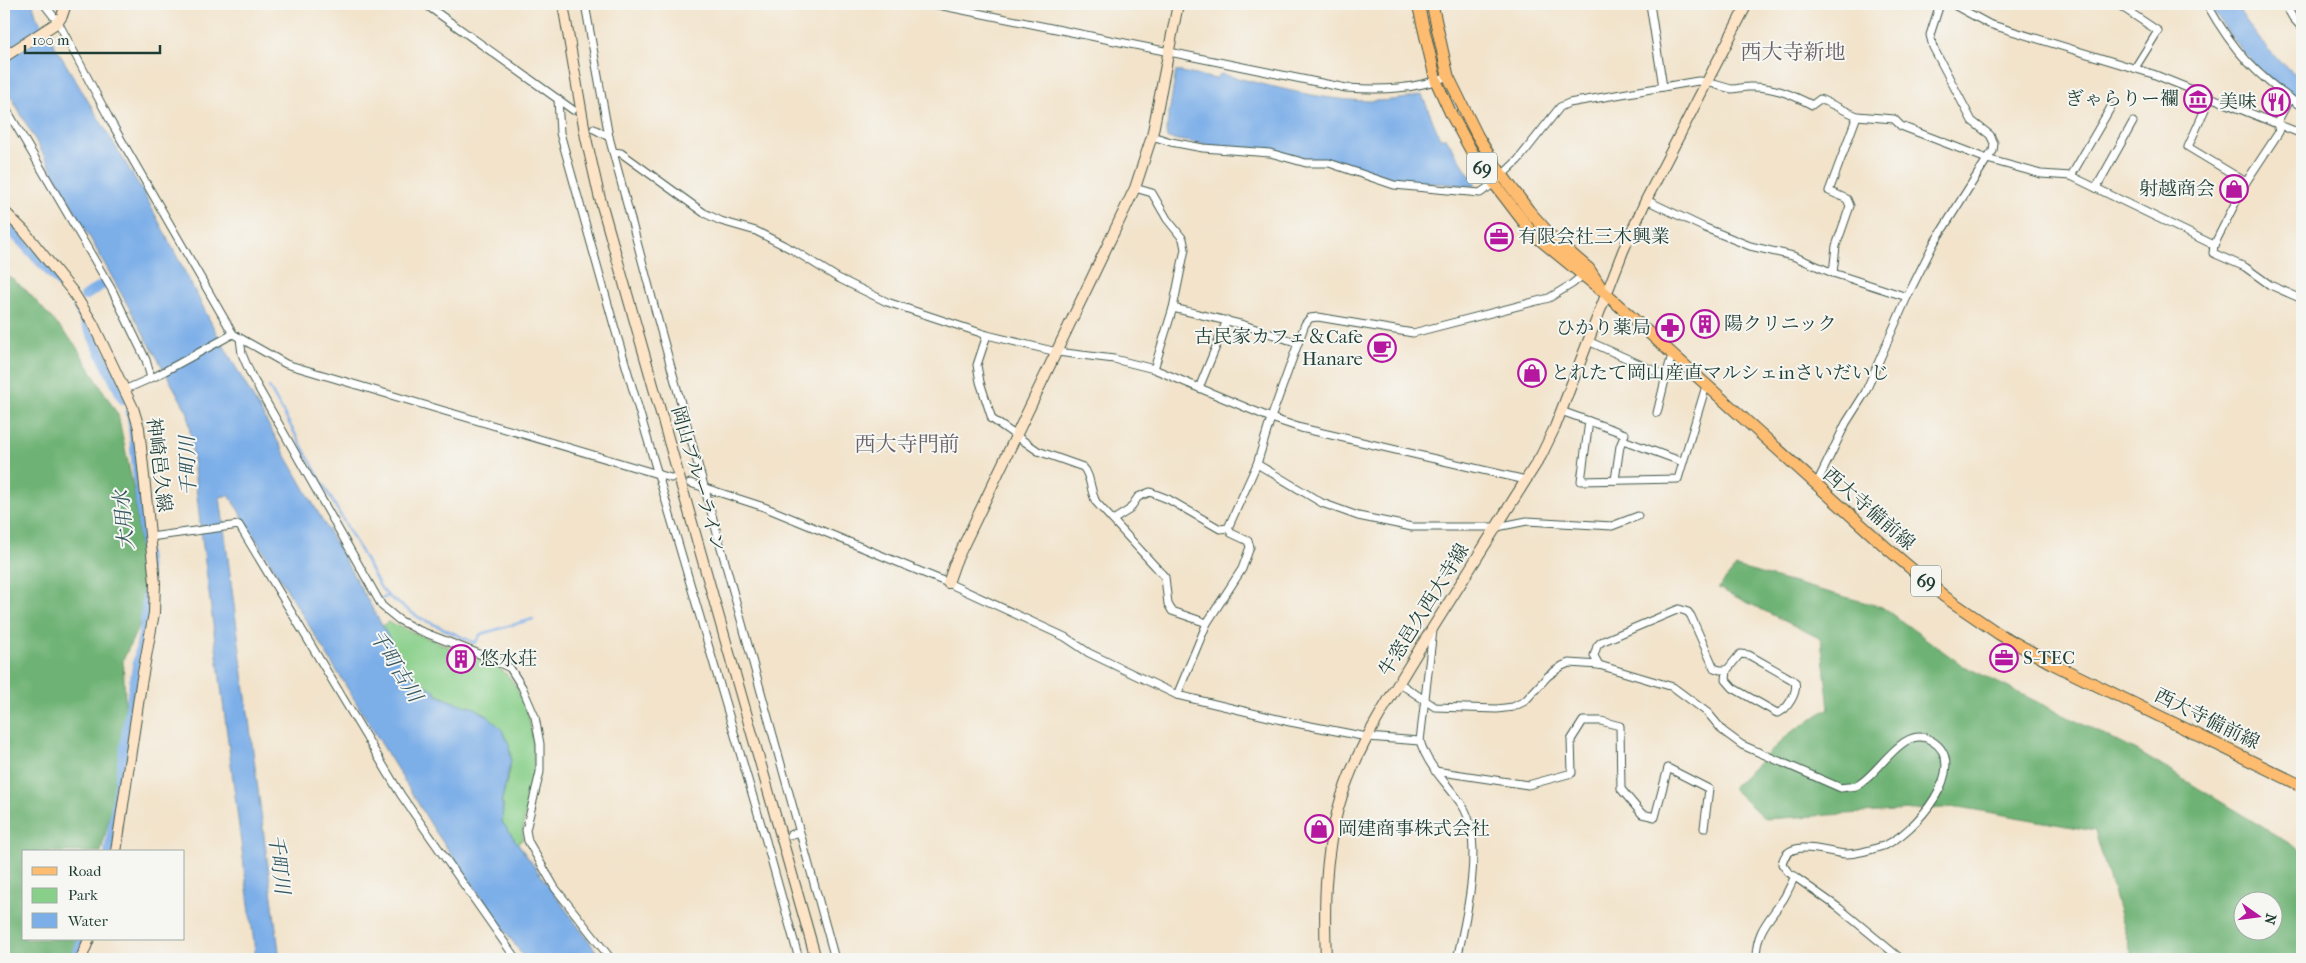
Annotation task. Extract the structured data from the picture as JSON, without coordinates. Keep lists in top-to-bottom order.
{
  "streets": {
    "main road": [
      "69",
      "神崎邑久線",
      "岡山ブルーライン",
      "西大寺備前線",
      "牛窓邑久西大寺線"
    ]
  },
  "crossings": [
    ["西大寺備前線", "牛窓邑久西大寺線"]
  ],
  "districts": ["西大寺新地", "西大寺門前"],
  "water": ["千町川", "大用水", "千町古川"],
  "places": {
    "museum": ["ぎゃらりー襴"],
    "restaurant": ["美味"],
    "shop": ["射越商会", "とれたて岡山産直マルシェinさいだいじ", "岡建商事株式会社"],
    "office": ["有限会社三木興業", "S-TEC"],
    "building": ["陽クリニック", "悠水荘"],
    "pharmacy": ["ひかり薬局"],
    "cafe": ["古民家カフェ＆Cafe Hanare"]
  },
  "legend": ["Road", "Park", "Water"],
  "scale_bar": "100 m",
  "north": "right"
}
